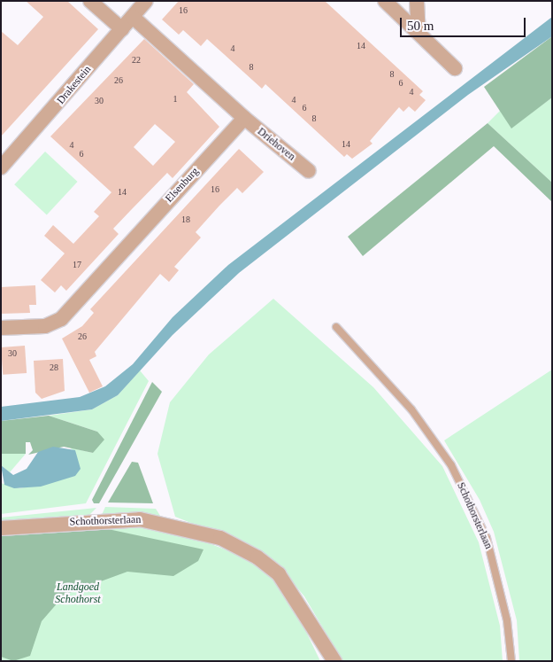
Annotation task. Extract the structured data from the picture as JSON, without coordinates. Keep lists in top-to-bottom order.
{
  "streets": {
    "street": [
      "Drakestein",
      "Driehoven",
      "Elsenburg",
      "Schothorsterlaan"
    ]
  },
  "crossings": [
    ["Driehoven", "Elsenburg"]
  ],
  "parks": ["Landgoed Schothorst"],
  "house_numbers": [
    "16",
    "14",
    "4",
    "22",
    "8",
    "8",
    "26",
    "6",
    "4",
    "1",
    "4",
    "30",
    "6",
    "8",
    "14",
    "4",
    "6",
    "16",
    "14",
    "18",
    "17",
    "26",
    "30",
    "28"
  ],
  "scale_bar": "50 m"
}
